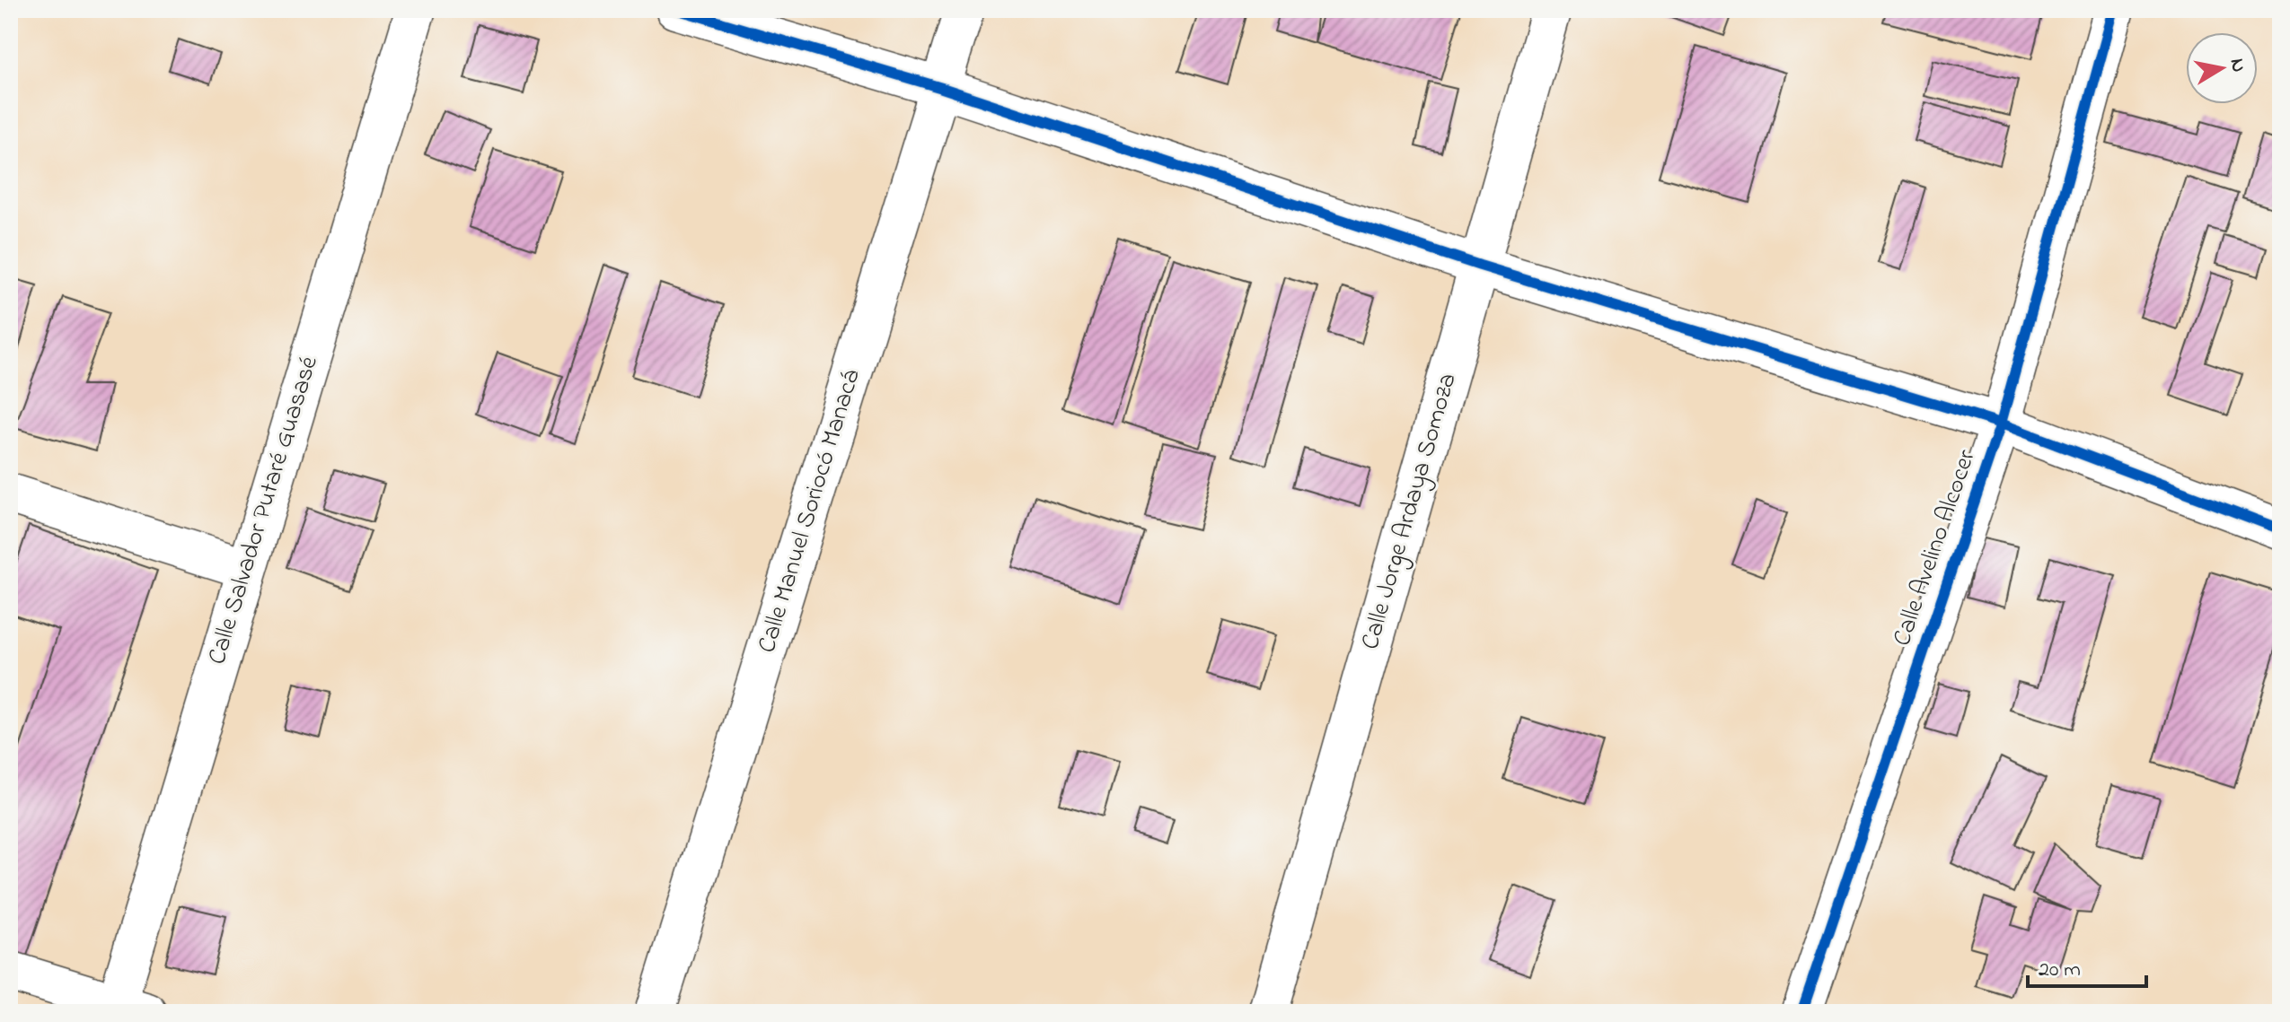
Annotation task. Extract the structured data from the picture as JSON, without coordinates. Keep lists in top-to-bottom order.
{
  "streets": {
    "street": [
      "Calle Salvador Putaré Guasasé",
      "Calle Manuel Soriocó Manacá",
      "Calle Jorge Ardaya Somoza",
      "Calle Avelino Alcocer"
    ]
  },
  "scale_bar": "20 m",
  "north": "right"
}
